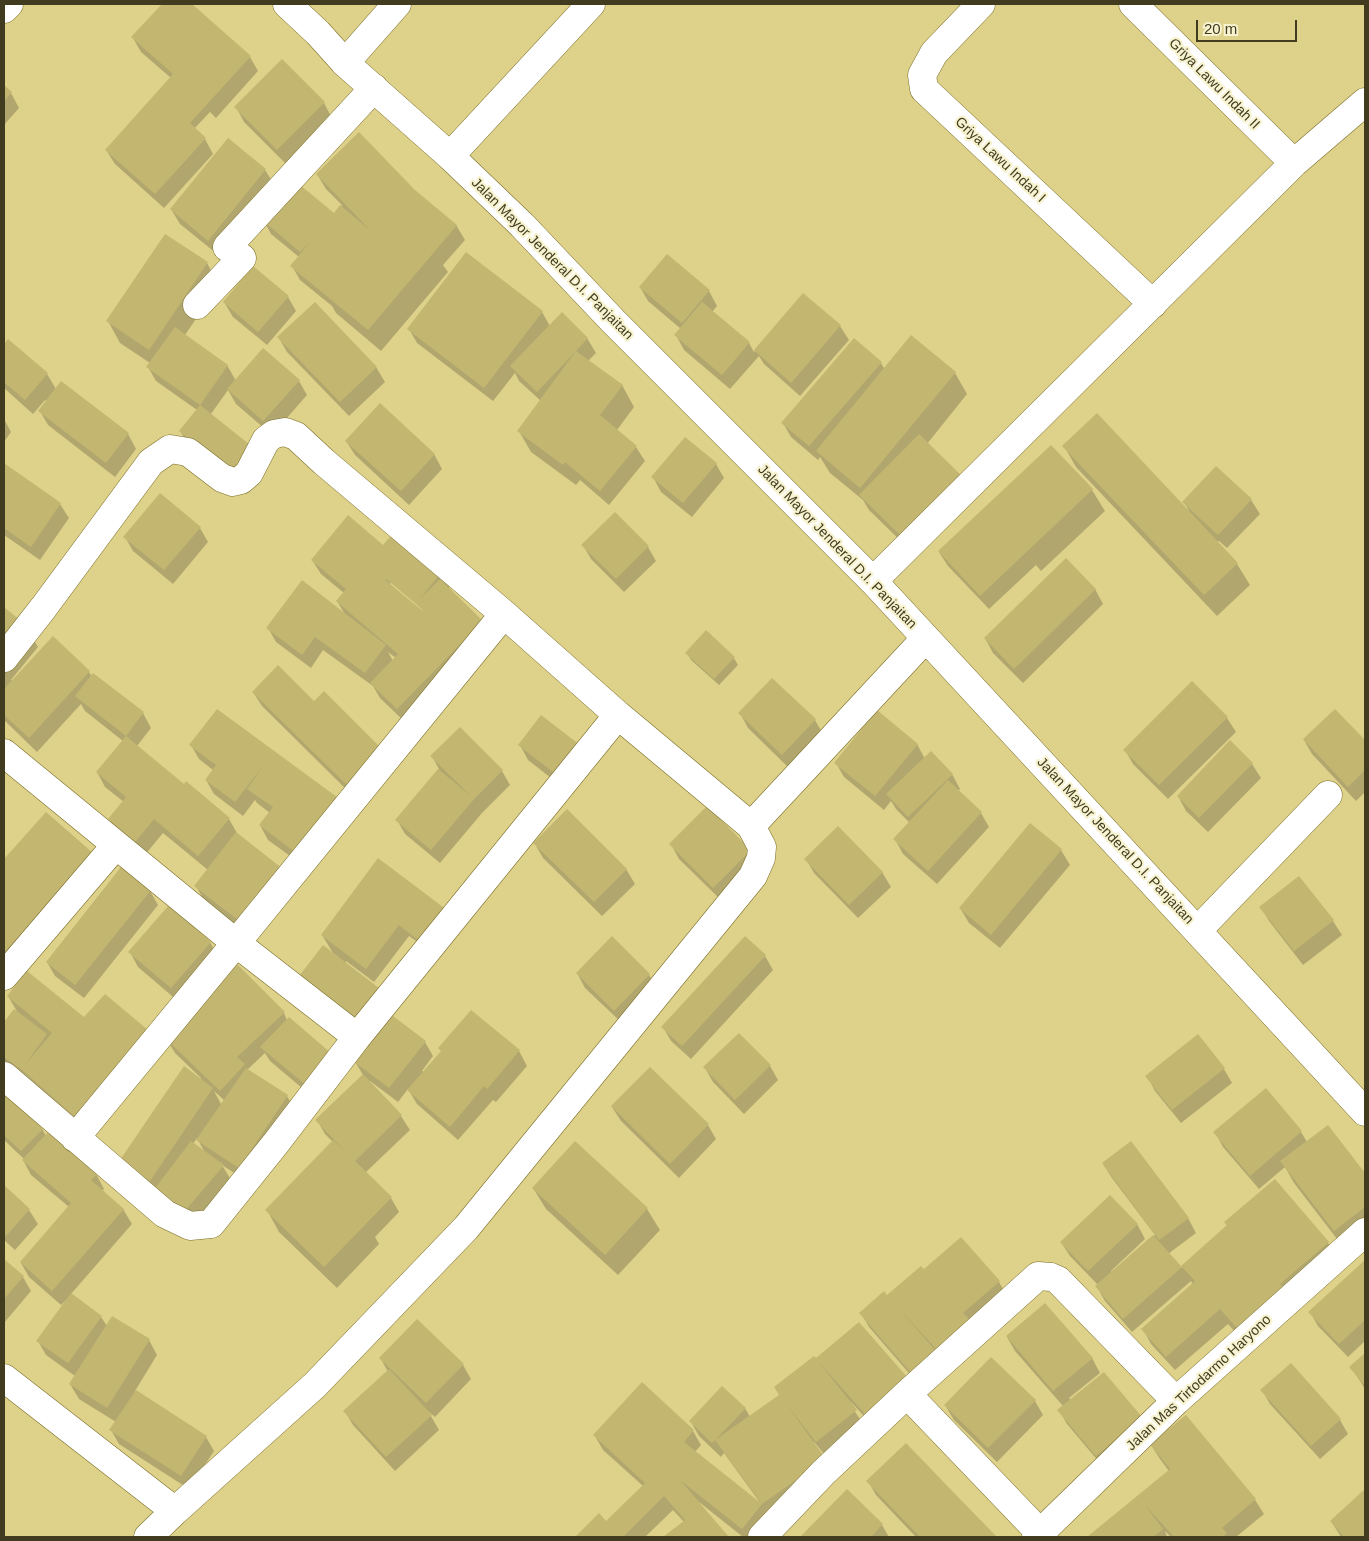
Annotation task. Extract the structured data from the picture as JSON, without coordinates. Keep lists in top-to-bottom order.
{
  "streets": {
    "street": [
      "Griya Lawu Indah II",
      "Griya Lawu Indah I",
      "Jalan Mayor Jenderal D.I. Panjaitan",
      "Jalan Mas Tirtodarmo Haryono"
    ]
  },
  "scale_bar": "20 m"
}
